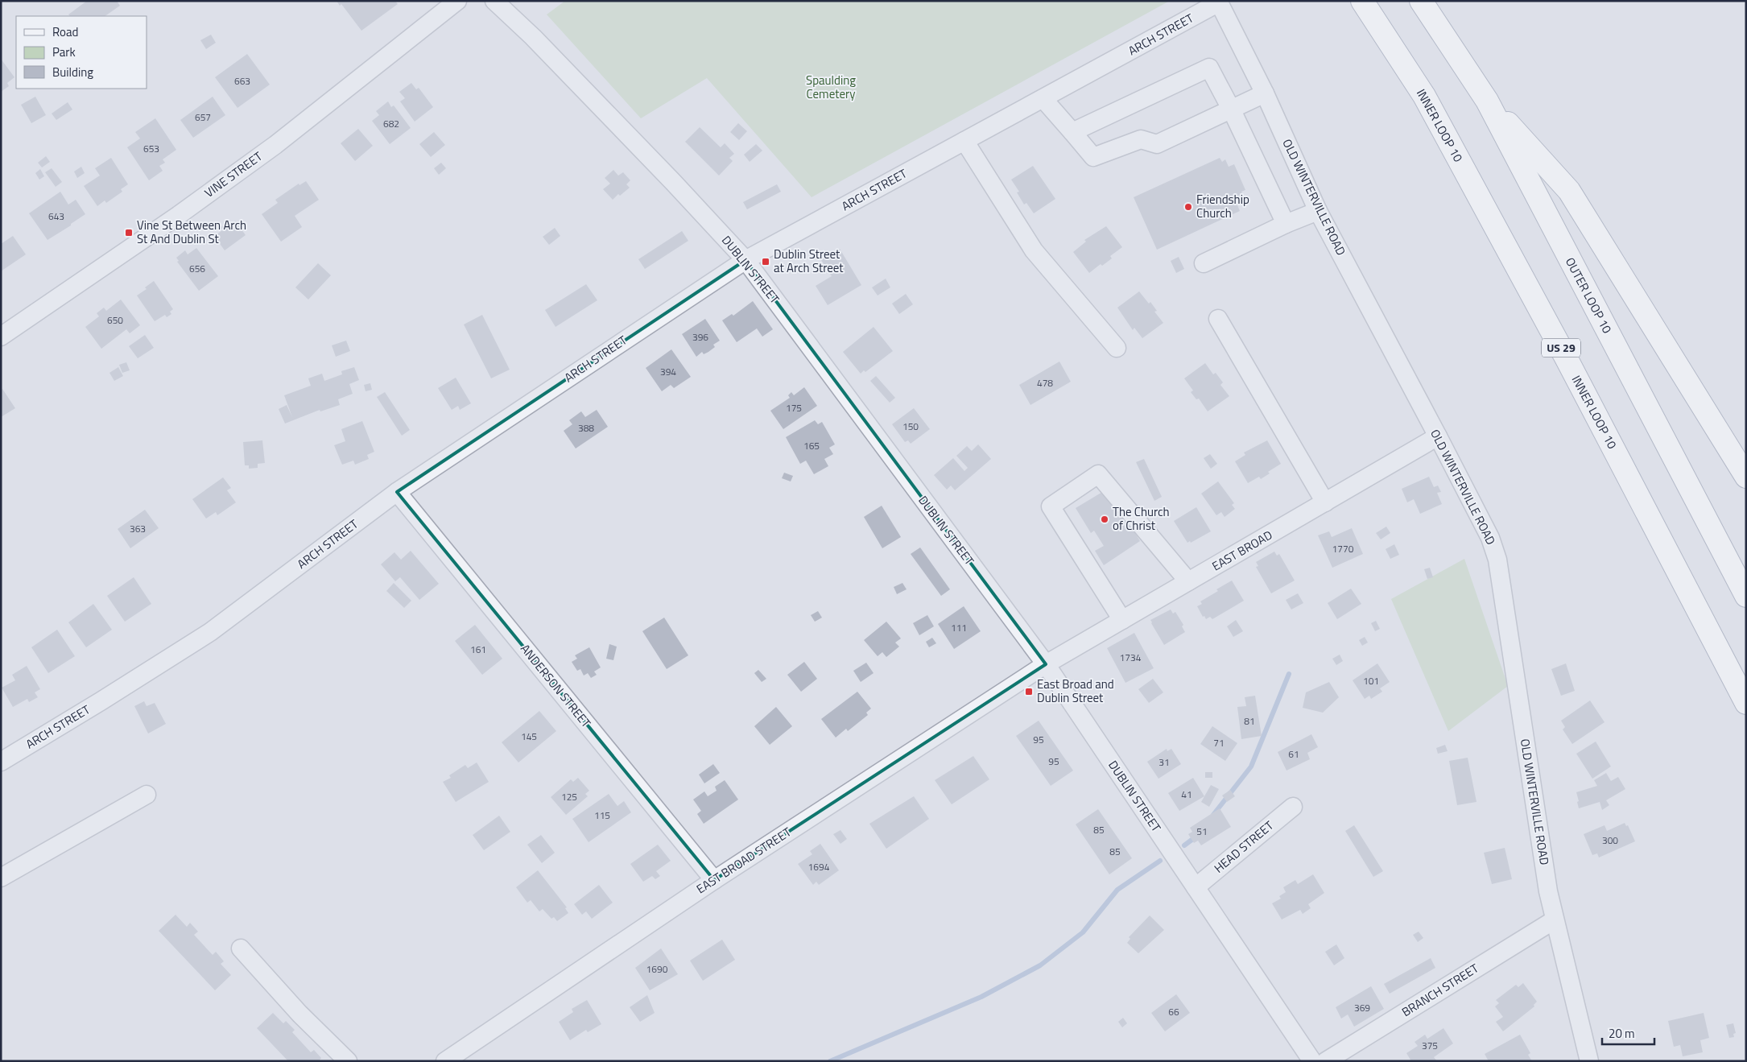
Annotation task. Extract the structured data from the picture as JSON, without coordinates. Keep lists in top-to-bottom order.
{
  "streets": {
    "highway": ["INNER LOOP 10", "OUTER LOOP 10", "US 29"],
    "street": [
      "ARCH STREET",
      "VINE STREET",
      "OLD WINTERVILLE ROAD",
      "DUBLIN STREET",
      "EAST BROAD",
      "ANDERSON STREET",
      "HEAD STREET",
      "EAST BROAD STREET",
      "BRANCH STREET"
    ]
  },
  "crossings": [
    ["ARCH STREET", "OLD WINTERVILLE ROAD"],
    ["ARCH STREET", "DUBLIN STREET"],
    ["ARCH STREET", "ANDERSON STREET"],
    ["OLD WINTERVILLE ROAD", "EAST BROAD"],
    ["OLD WINTERVILLE ROAD", "BRANCH STREET"],
    ["DUBLIN STREET", "EAST BROAD"],
    ["DUBLIN STREET", "HEAD STREET"],
    ["DUBLIN STREET", "EAST BROAD STREET"],
    ["EAST BROAD", "EAST BROAD STREET"],
    ["ANDERSON STREET", "EAST BROAD STREET"]
  ],
  "parks": ["Spaulding Cemetery"],
  "places": {
    "other": ["Friendship Church", "The Church of Christ"],
    "transit": ["Vine St Between Arch St And Dublin St", "Dublin Street at Arch Street", "East Broad and Dublin Street"]
  },
  "house_numbers": [
    "663",
    "657",
    "682",
    "653",
    "643",
    "656",
    "650",
    "396",
    "394",
    "478",
    "175",
    "150",
    "388",
    "165",
    "363",
    "1770",
    "111",
    "161",
    "1734",
    "101",
    "81",
    "145",
    "95",
    "71",
    "61",
    "95",
    "31",
    "41",
    "125",
    "115",
    "85",
    "51",
    "300",
    "85",
    "1694",
    "1690",
    "369",
    "66",
    "375"
  ],
  "legend": ["Road", "Park", "Building"],
  "scale_bar": "20 m"
}
